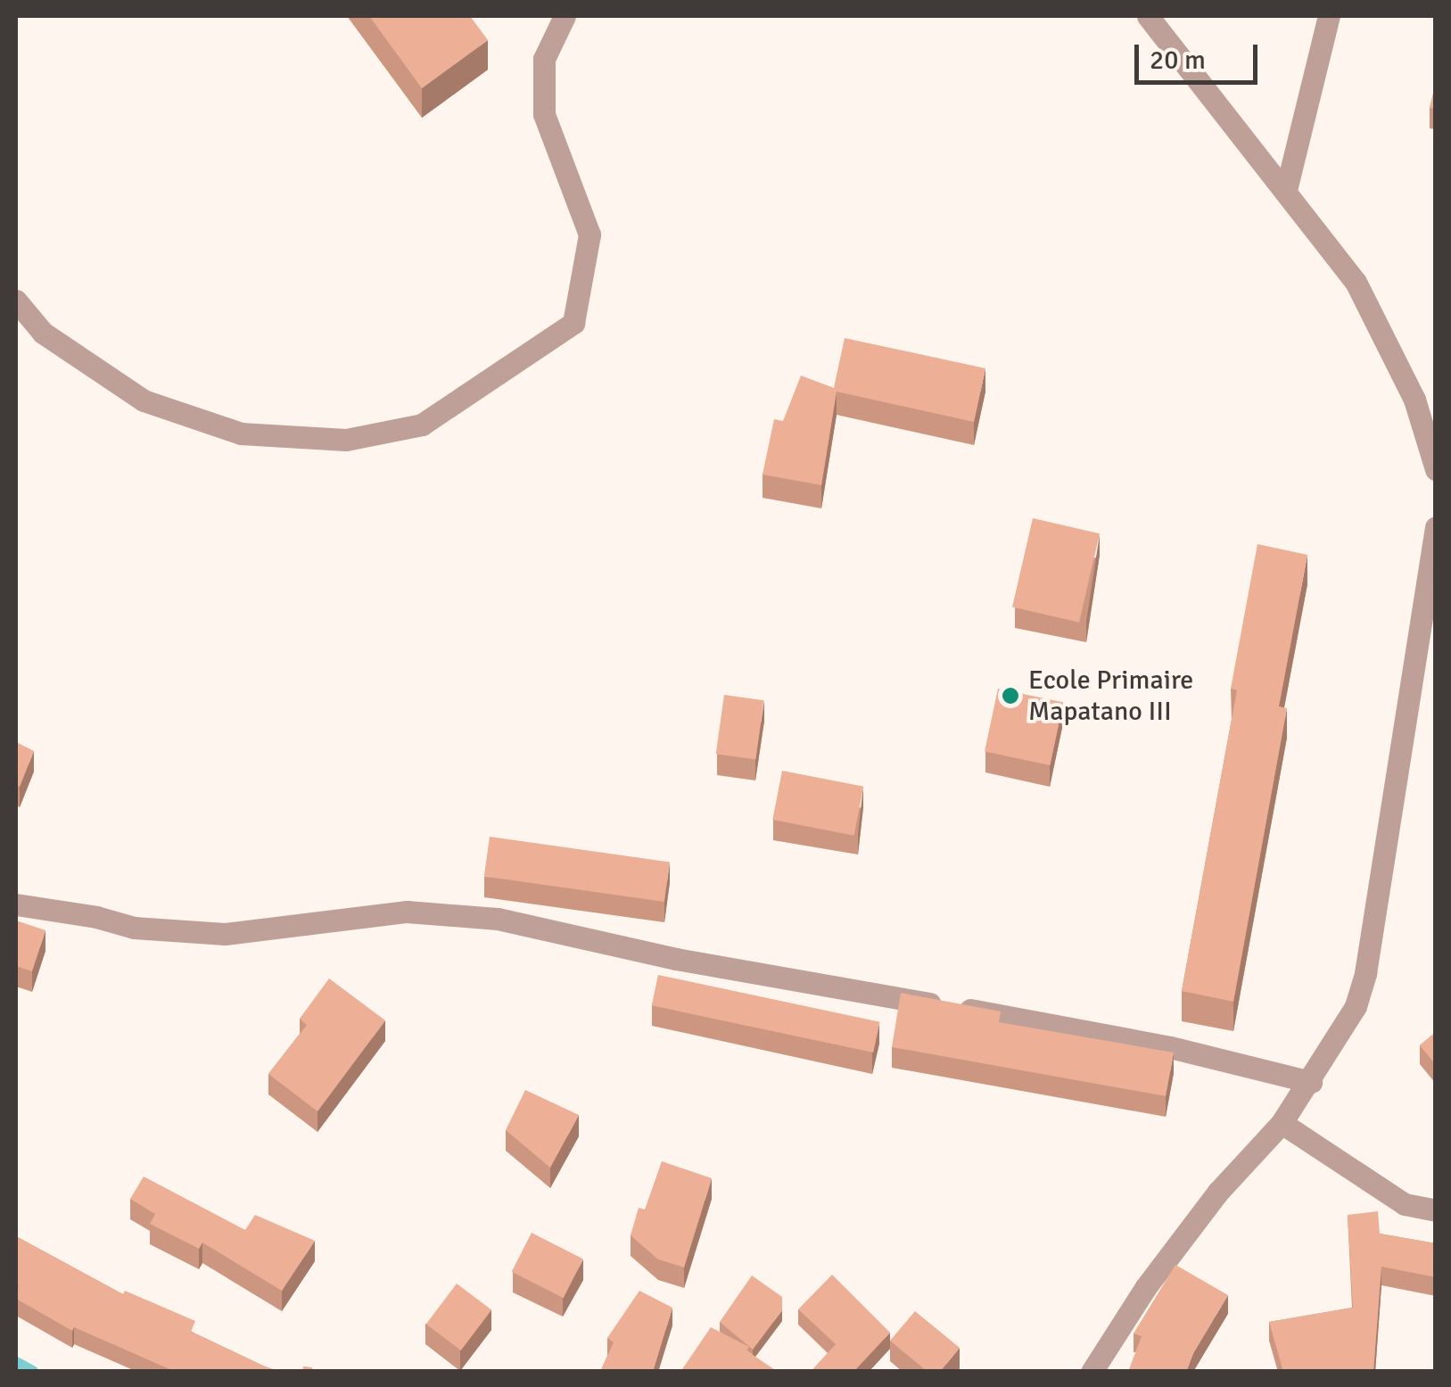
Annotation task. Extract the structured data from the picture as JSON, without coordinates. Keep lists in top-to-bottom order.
{
  "places": ["Ecole Primaire Mapatano III"],
  "scale_bar": "20 m"
}
